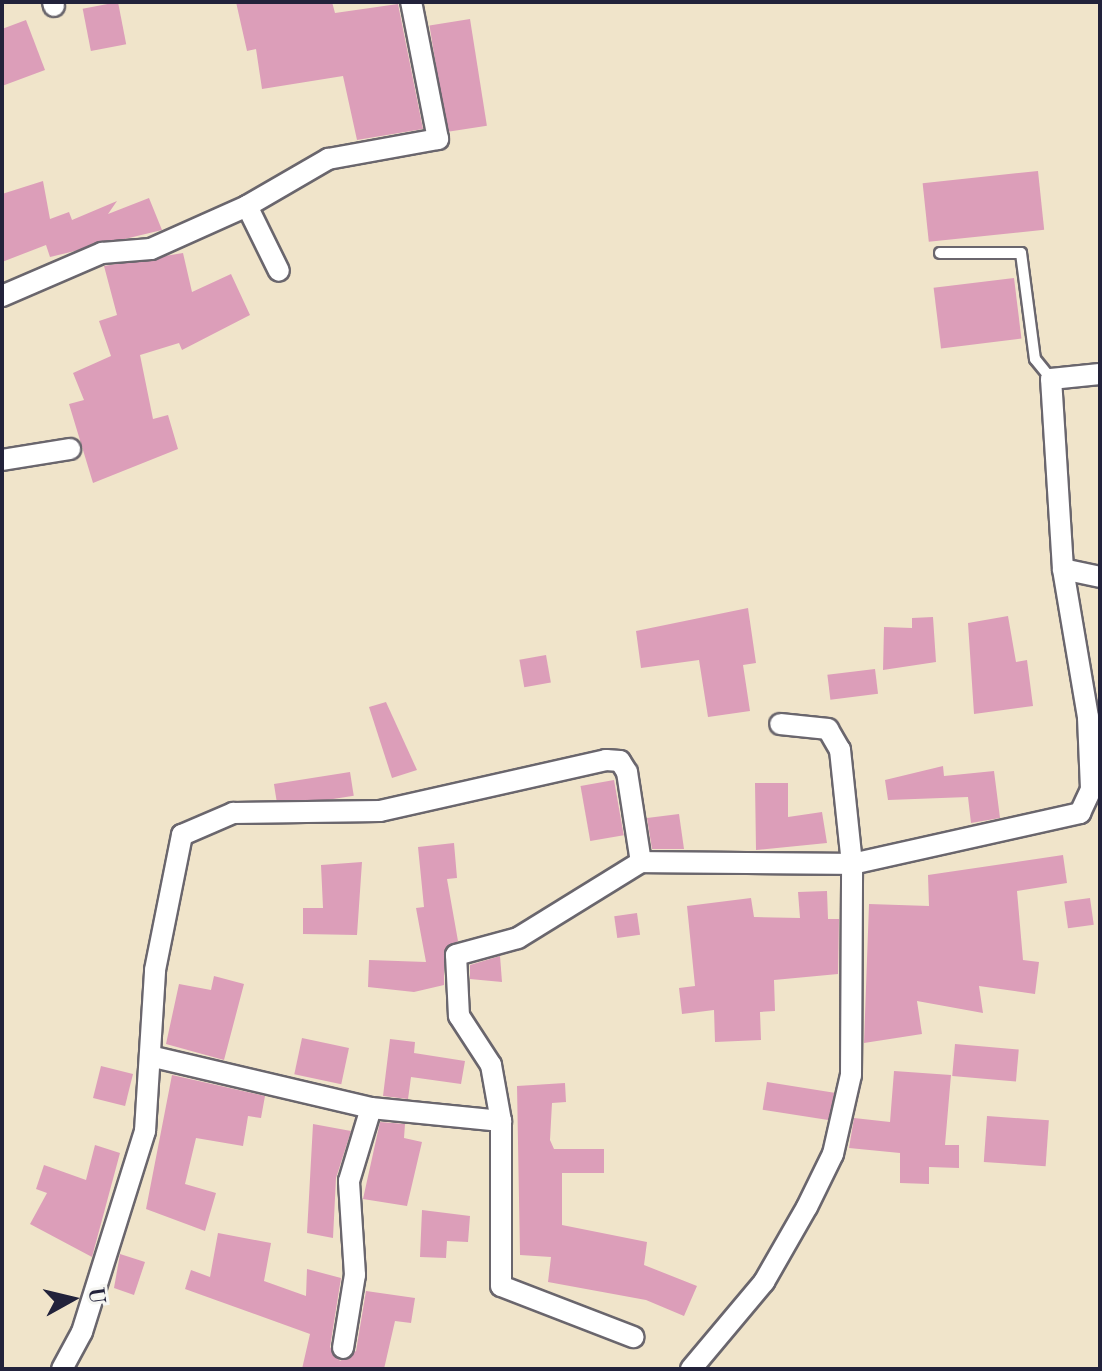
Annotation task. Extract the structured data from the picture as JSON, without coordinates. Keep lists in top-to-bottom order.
{
  "north": "right"
}
